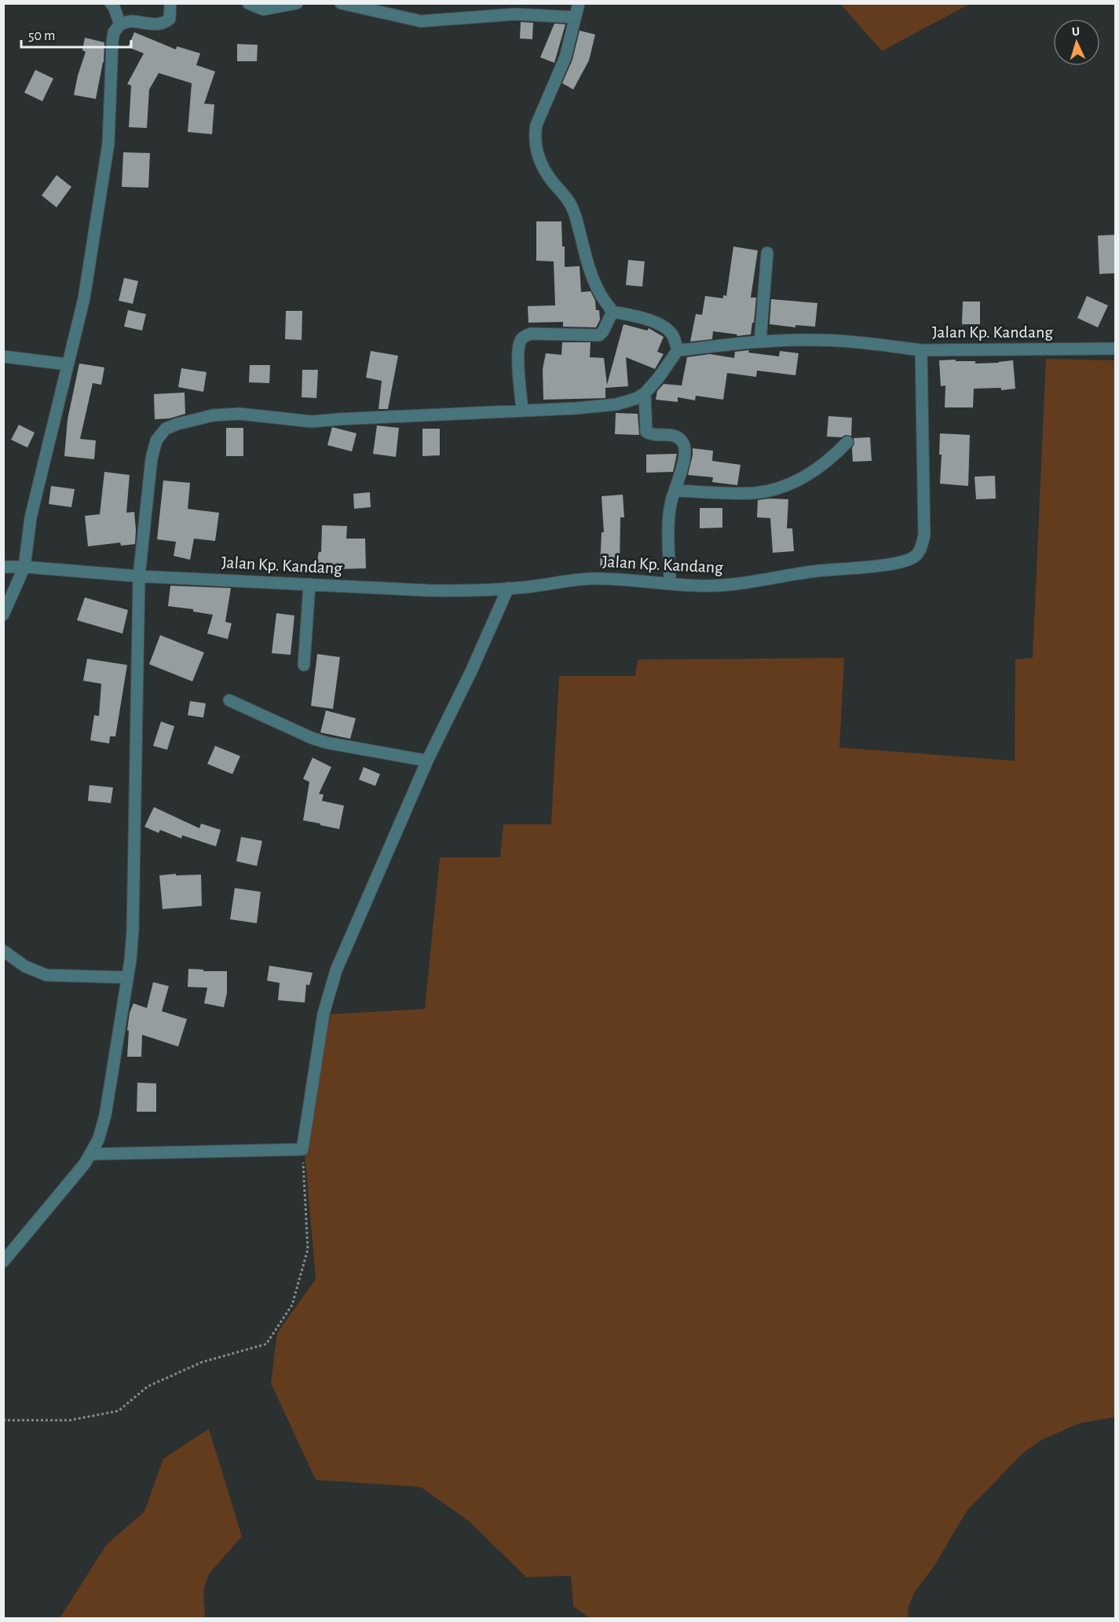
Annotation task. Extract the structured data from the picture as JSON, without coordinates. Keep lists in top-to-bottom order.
{
  "streets": {
    "street": ["Jalan Kp. Kandang"]
  },
  "scale_bar": "50 m",
  "north": "top"
}
